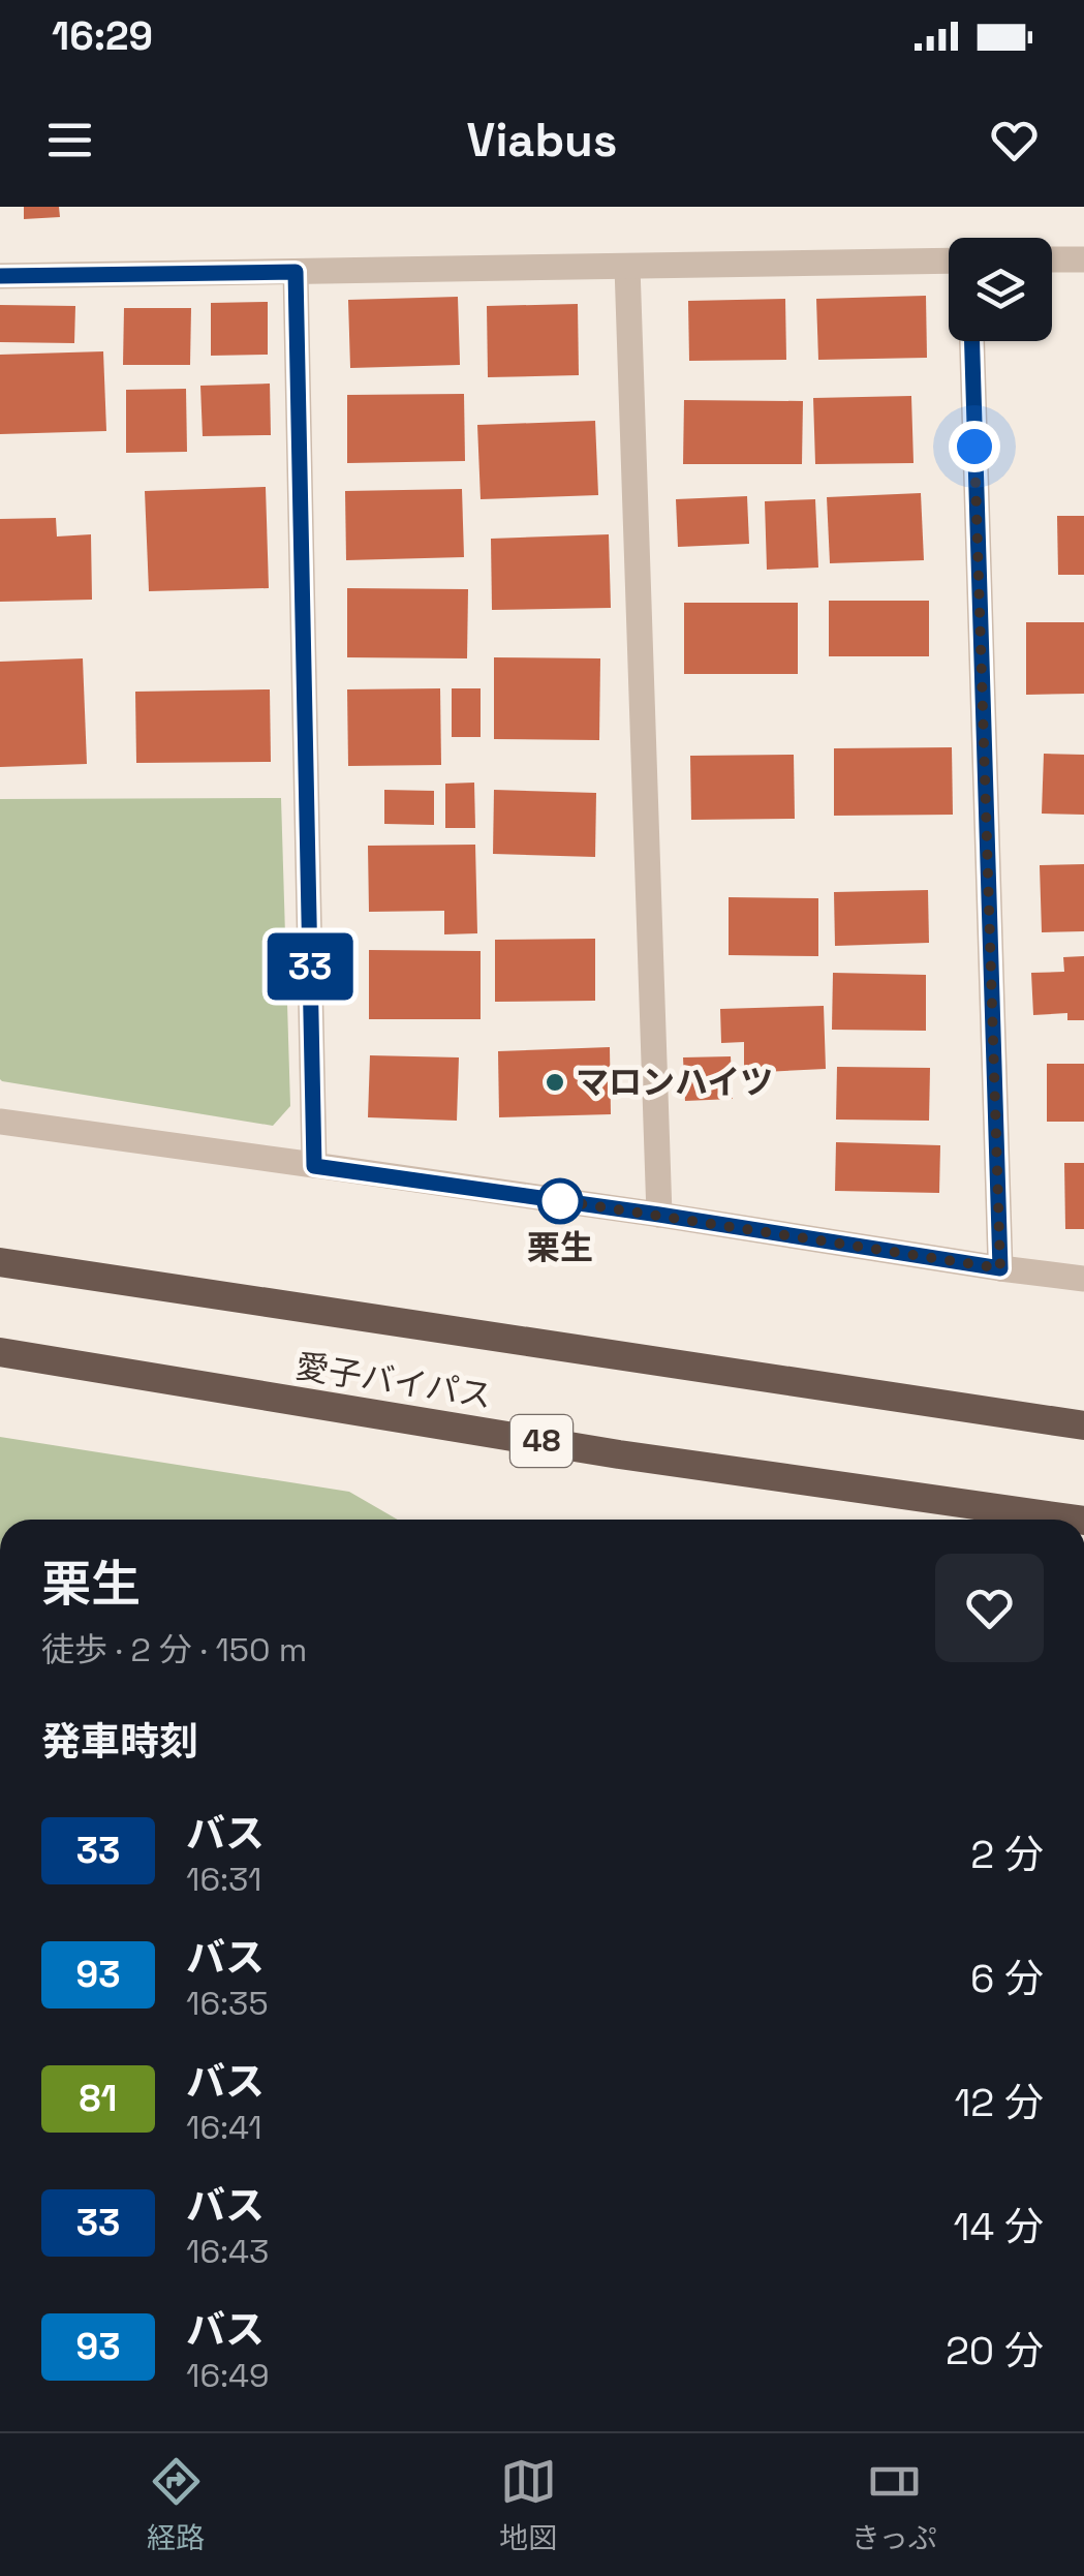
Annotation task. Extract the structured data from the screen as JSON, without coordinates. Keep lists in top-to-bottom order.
{
  "streets": {
    "highway": ["愛子バイパス", "48"]
  },
  "places": ["マロンハイツ", "栗生"],
  "lines": ["bus line 33"],
  "page": {
    "status": "16:29",
    "header": "Viabus",
    "on_map": "33",
    "heading": [
      ["栗生", "徒歩 · 2 分 · 150 m"],
      "発車時刻"
    ],
    "list": [
      {
        "mark": "33",
        "name": "バス",
        "note": "16:31",
        "value": "2 分"
      },
      {
        "mark": "93",
        "name": "バス",
        "note": "16:35",
        "value": "6 分"
      },
      {
        "mark": "81",
        "name": "バス",
        "note": "16:41",
        "value": "12 分"
      },
      {
        "mark": "33",
        "name": "バス",
        "note": "16:43",
        "value": "14 分"
      },
      {
        "mark": "93",
        "name": "バス",
        "note": "16:49",
        "value": "20 分"
      }
    ],
    "tabs": ["経路", "地図", "きっぷ"]
  }
}
